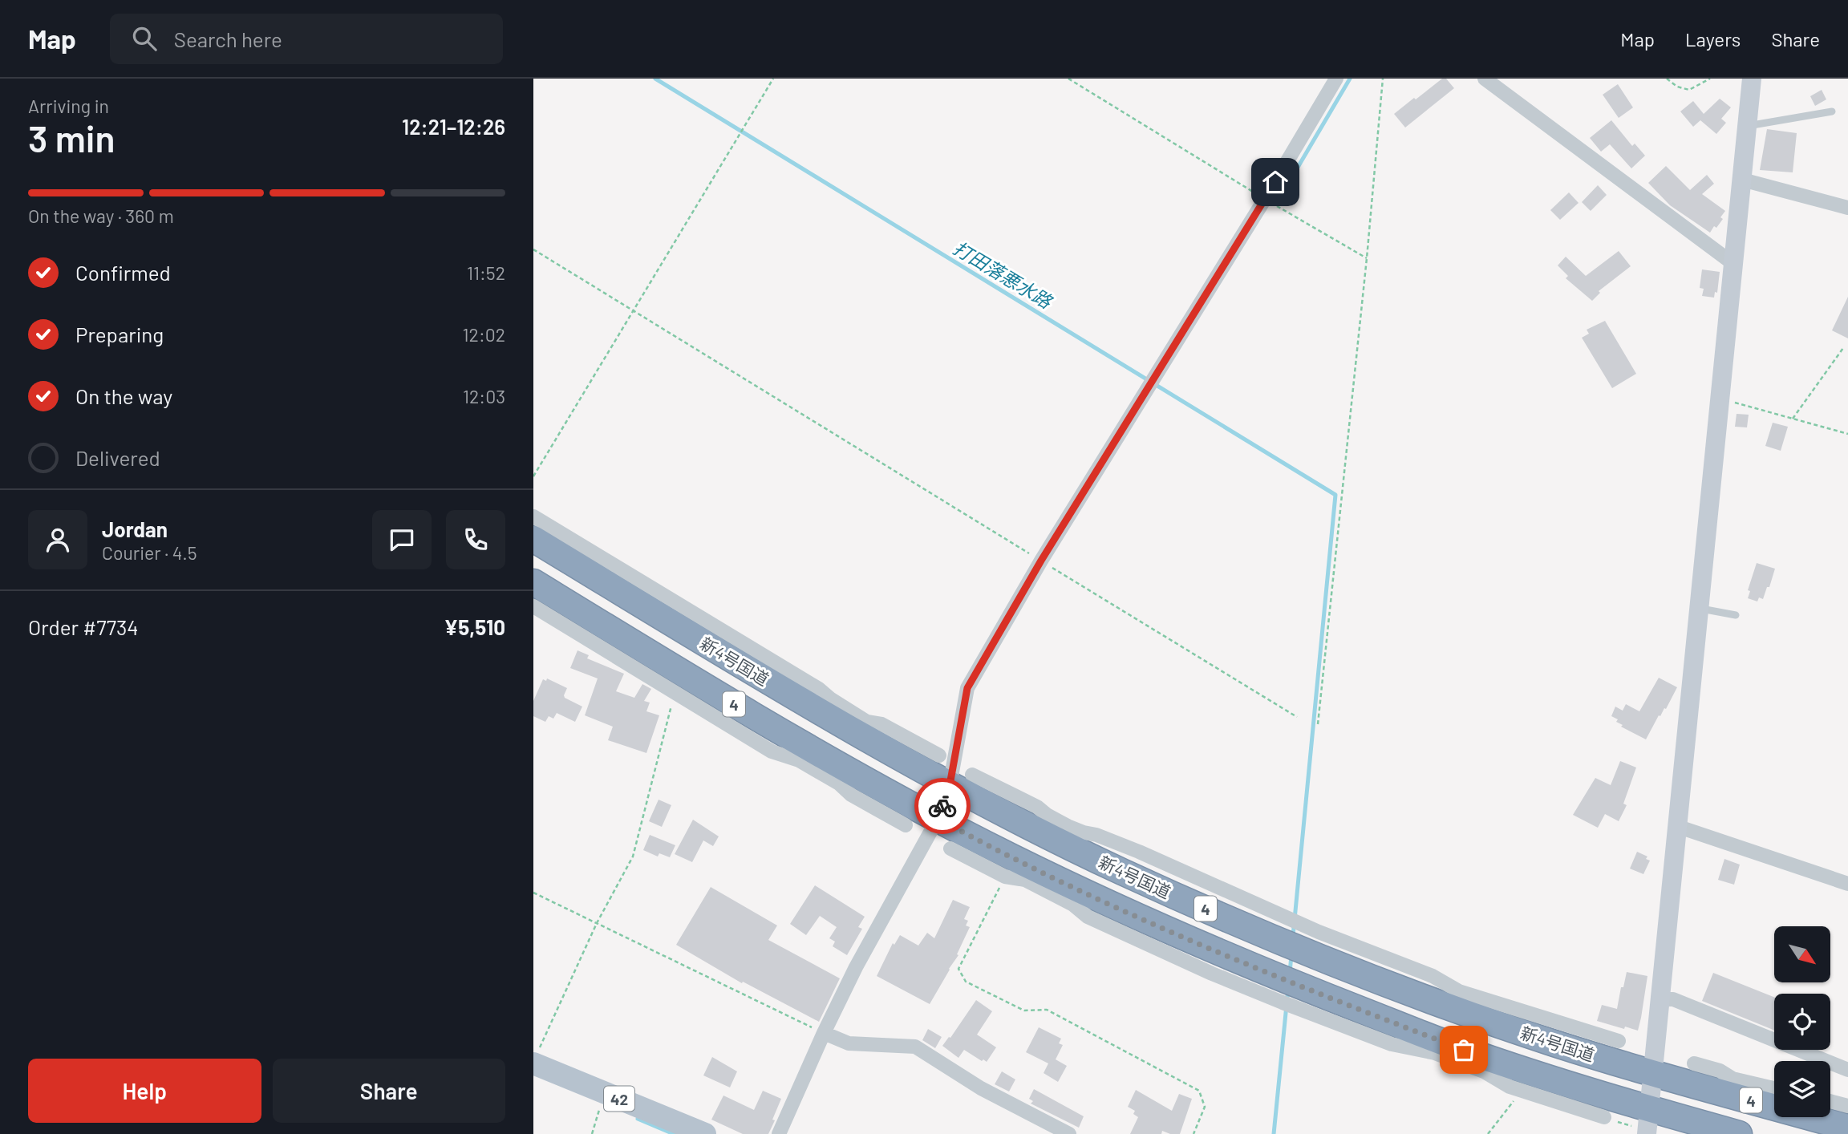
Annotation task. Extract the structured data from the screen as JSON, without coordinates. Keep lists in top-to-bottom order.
{
  "streets": {
    "highway": ["新4号国道", "4"],
    "main road": ["42"]
  },
  "water": ["打田落悪水路"],
  "north": "bottom right",
  "page": {
    "header": "Map",
    "search": "Search here",
    "nav": ["Map", "Layers", "Share"],
    "heading": ["3 min", "Arriving in", "12:21–12:26"],
    "panel": [
      "Jordan",
      "Courier · 4.5",
      "Order #7734",
      "¥5,510"
    ],
    "bar": "On the way · 360 m",
    "list": [
      ["Confirmed", "11:52"],
      ["Preparing", "12:02"],
      ["On the way", "12:03"],
      "Delivered"
    ],
    "buttons": ["Help", "Share"]
  }
}
